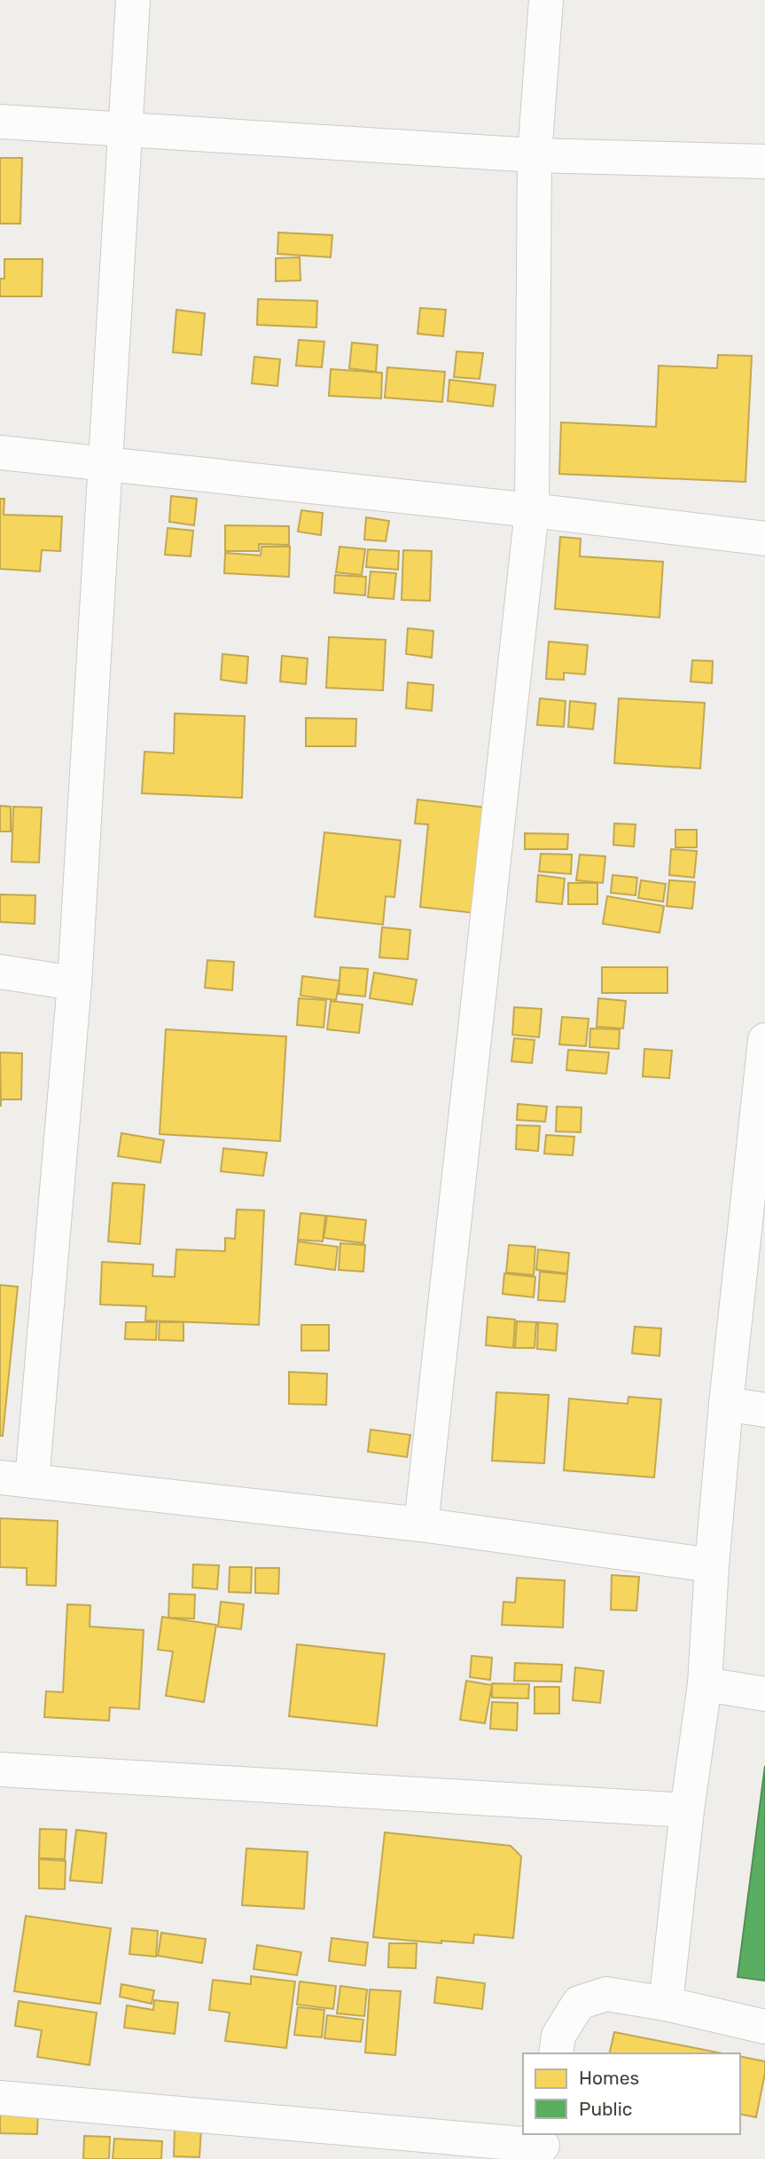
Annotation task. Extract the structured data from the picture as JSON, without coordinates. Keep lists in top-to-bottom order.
{
  "legend": ["Homes", "Public"]
}
